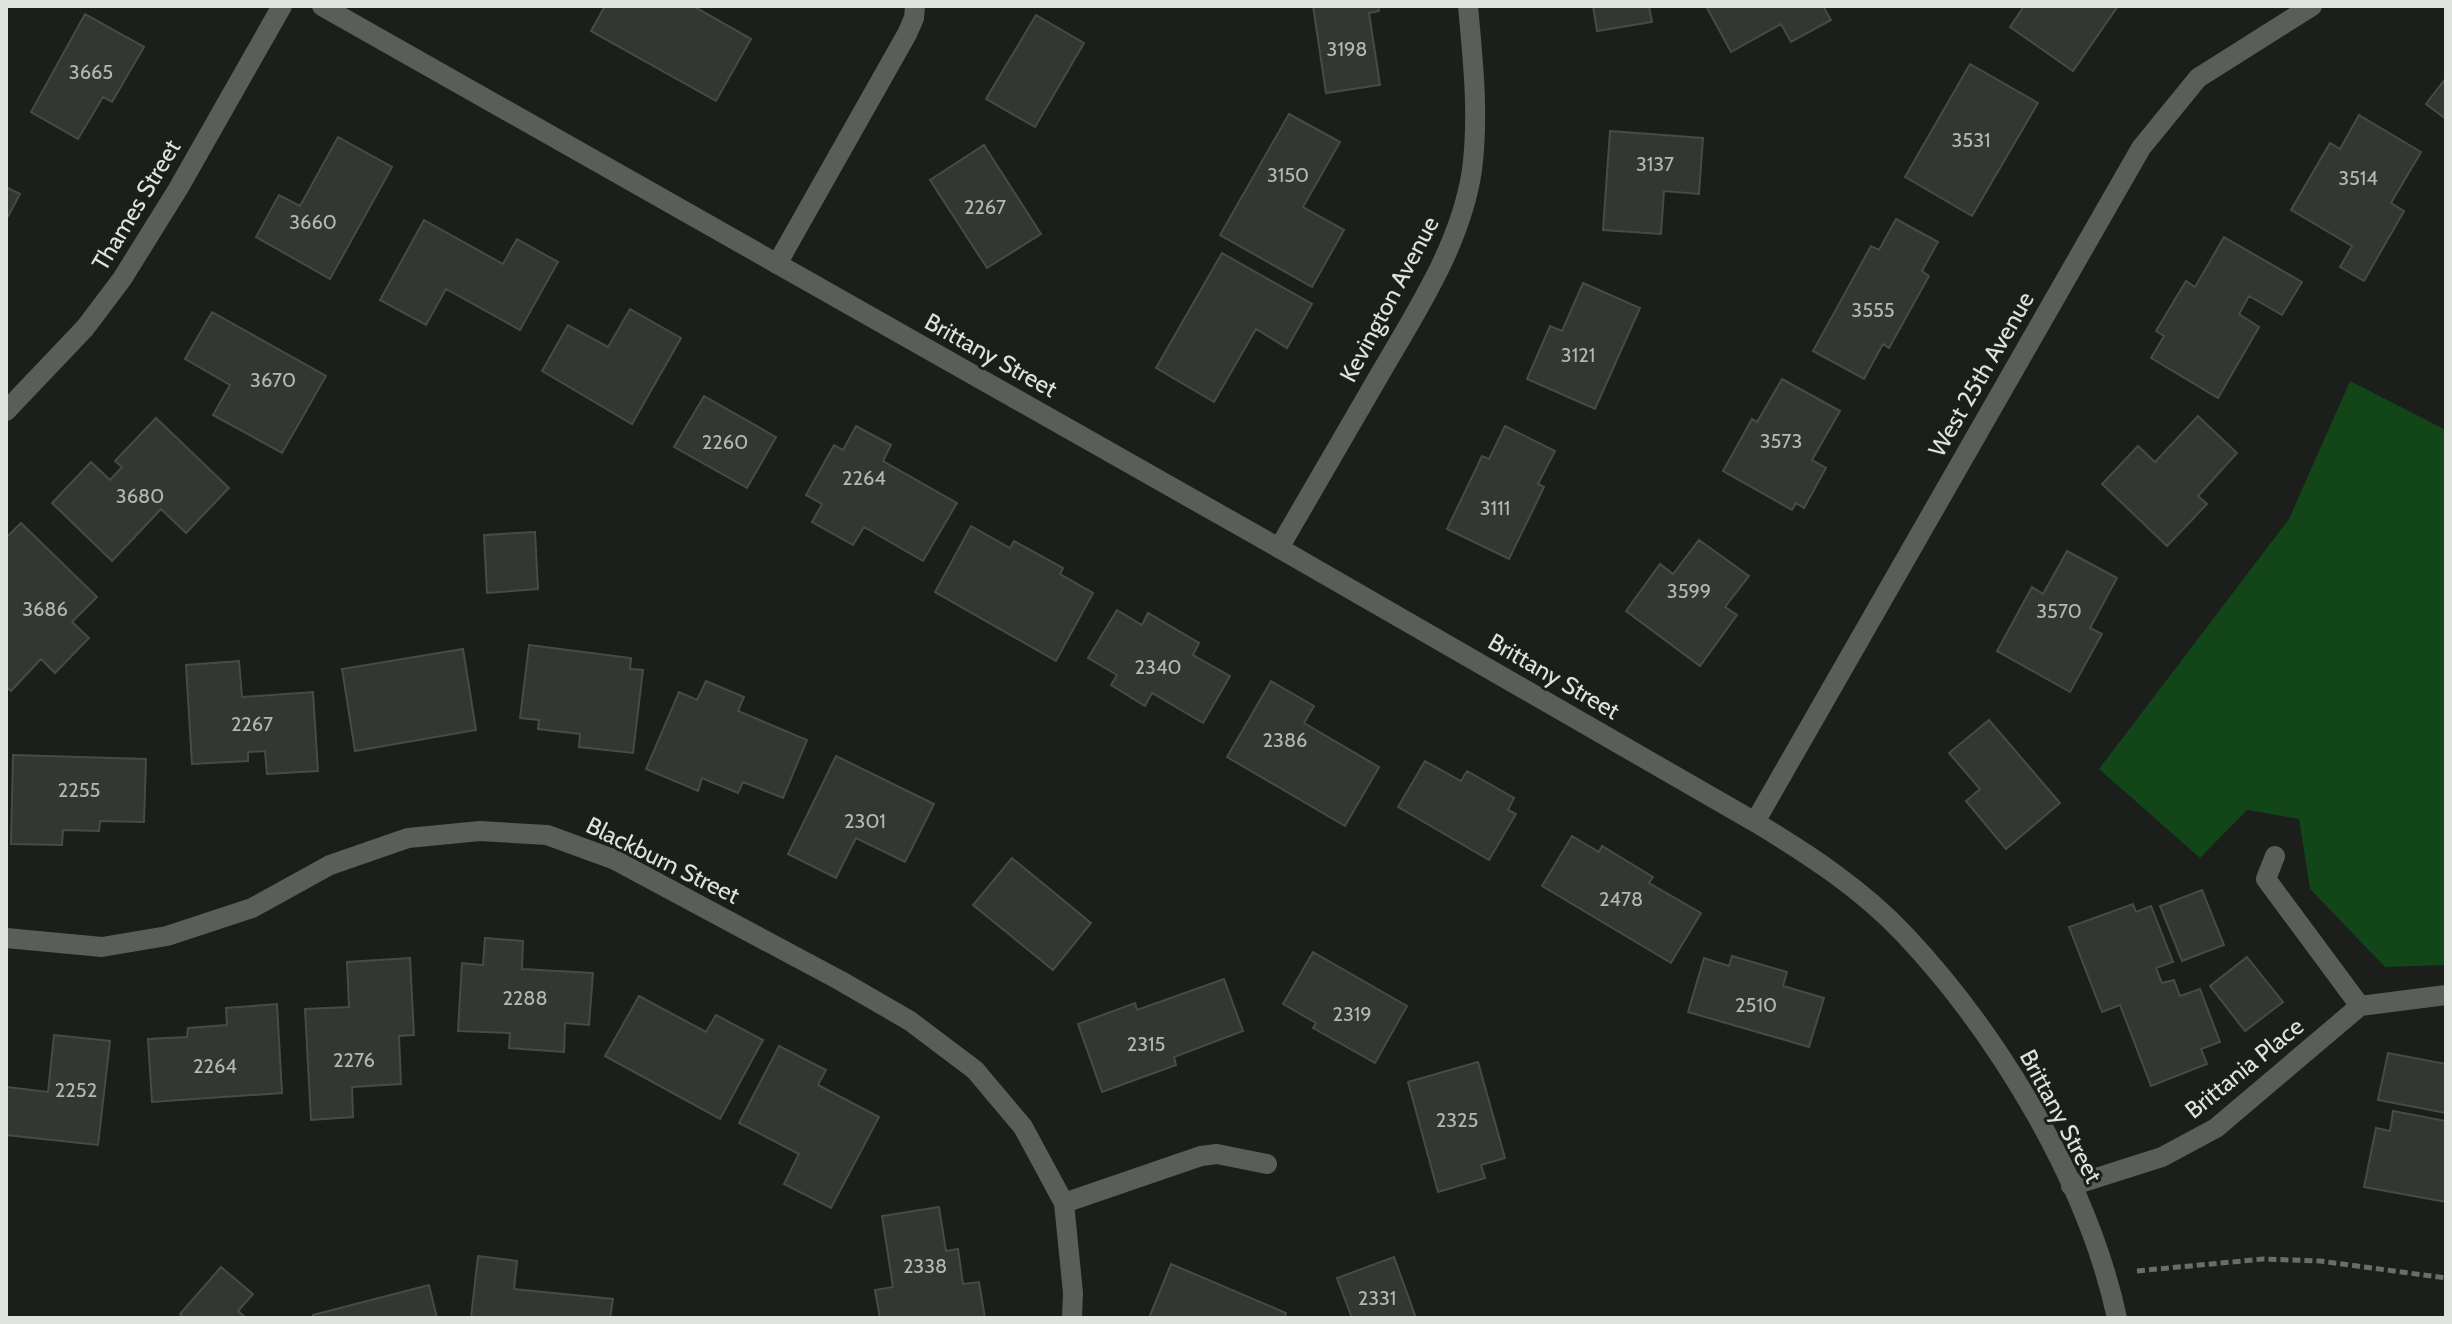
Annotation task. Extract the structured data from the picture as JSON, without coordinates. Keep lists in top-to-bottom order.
{
  "streets": {
    "street": [
      "Thames Street",
      "Kevington Avenue",
      "Brittany Street",
      "West 25th Avenue",
      "Blackburn Street",
      "Brittania Place"
    ]
  },
  "crossings": [
    ["Kevington Avenue", "Brittany Street"],
    ["Brittany Street", "West 25th Avenue"],
    ["Brittany Street", "Brittania Place"]
  ],
  "house_numbers": [
    "3198",
    "3665",
    "3531",
    "3137",
    "3150",
    "3514",
    "2267",
    "3660",
    "3555",
    "3121",
    "3670",
    "3573",
    "2260",
    "2264",
    "3680",
    "3111",
    "3599",
    "3686",
    "3570",
    "2340",
    "2267",
    "2386",
    "2255",
    "2301",
    "2478",
    "2288",
    "2510",
    "2319",
    "2315",
    "2276",
    "2264",
    "2252",
    "2325",
    "2338",
    "2331"
  ]
}
